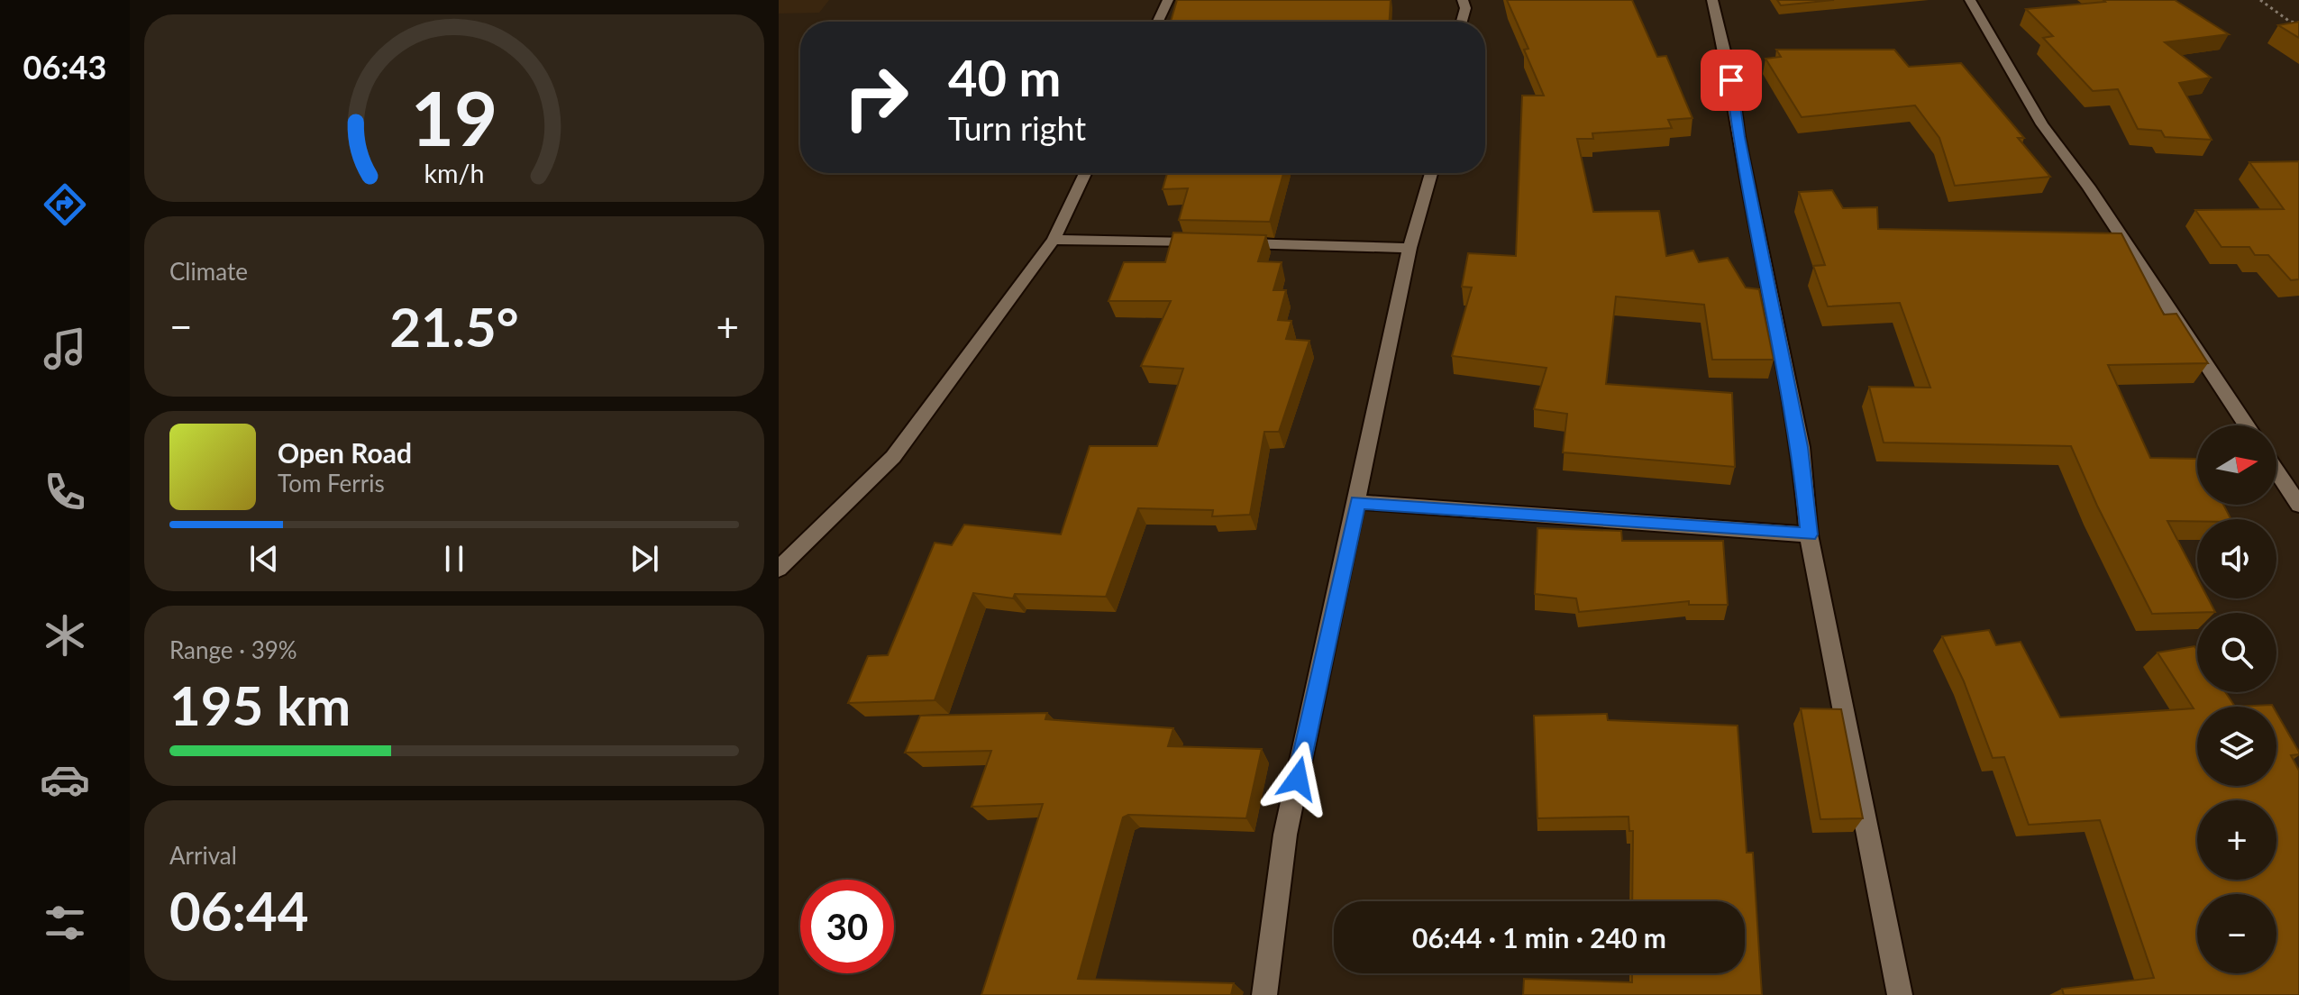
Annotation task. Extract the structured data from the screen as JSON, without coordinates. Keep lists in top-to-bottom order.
{
  "north": "right",
  "page": {
    "tabs": "06:43",
    "turn": ["40 m", "Turn right"],
    "tile": [
      "Climate",
      ["Range · 39%", "195 km"],
      ["Arrival", "06:44"]
    ],
    "heat": ["−", "21.5°", "+"],
    "song": ["Open Road", "Tom Ferris"],
    "map_buttons": ["+", "−"],
    "limit": "30",
    "trip": "06:44 · 1 min · 240 m",
    "gauge": ["19", "km/h"]
  }
}
